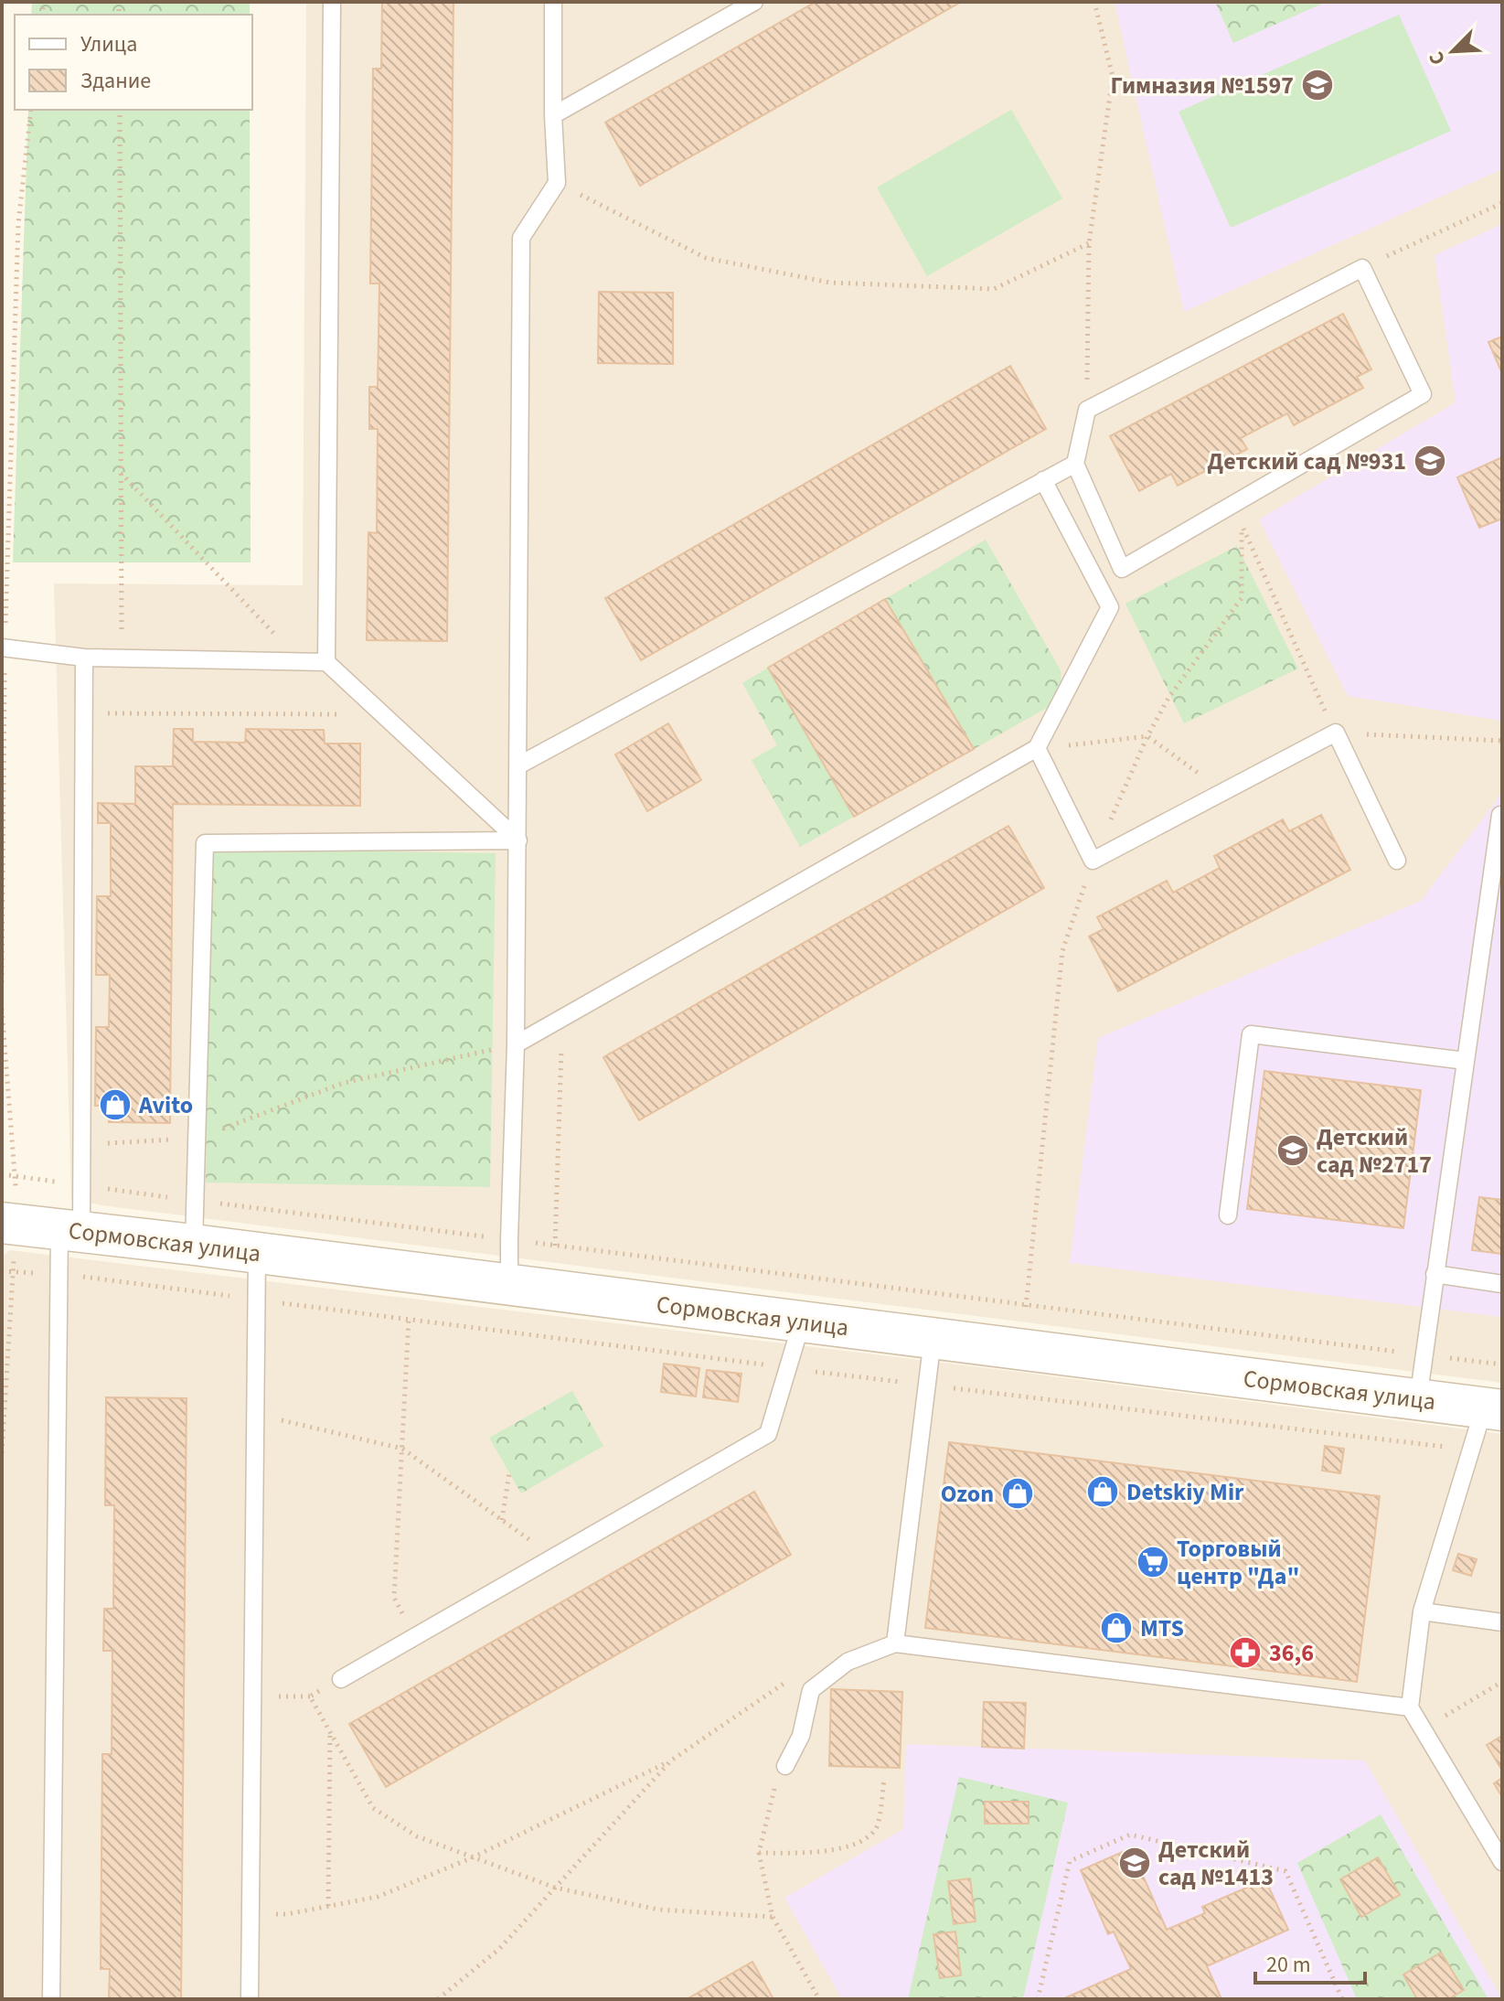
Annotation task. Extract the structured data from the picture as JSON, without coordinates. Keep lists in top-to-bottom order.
{
  "streets": {
    "street": ["Сормовская улица"]
  },
  "places": {
    "school or university": [
      "Гимназия №1597",
      "Детский сад №931",
      "Детский сад №2717",
      "Детский сад №1413"
    ],
    "shop": [
      "Avito",
      "Detskiy Mir",
      "Ozon",
      "MTS"
    ],
    "supermarket": ["Торговый центр \"Да\""],
    "pharmacy": ["36,6"]
  },
  "legend": ["Улица", "Здание"],
  "scale_bar": "20 m",
  "north": "bottom left"
}
